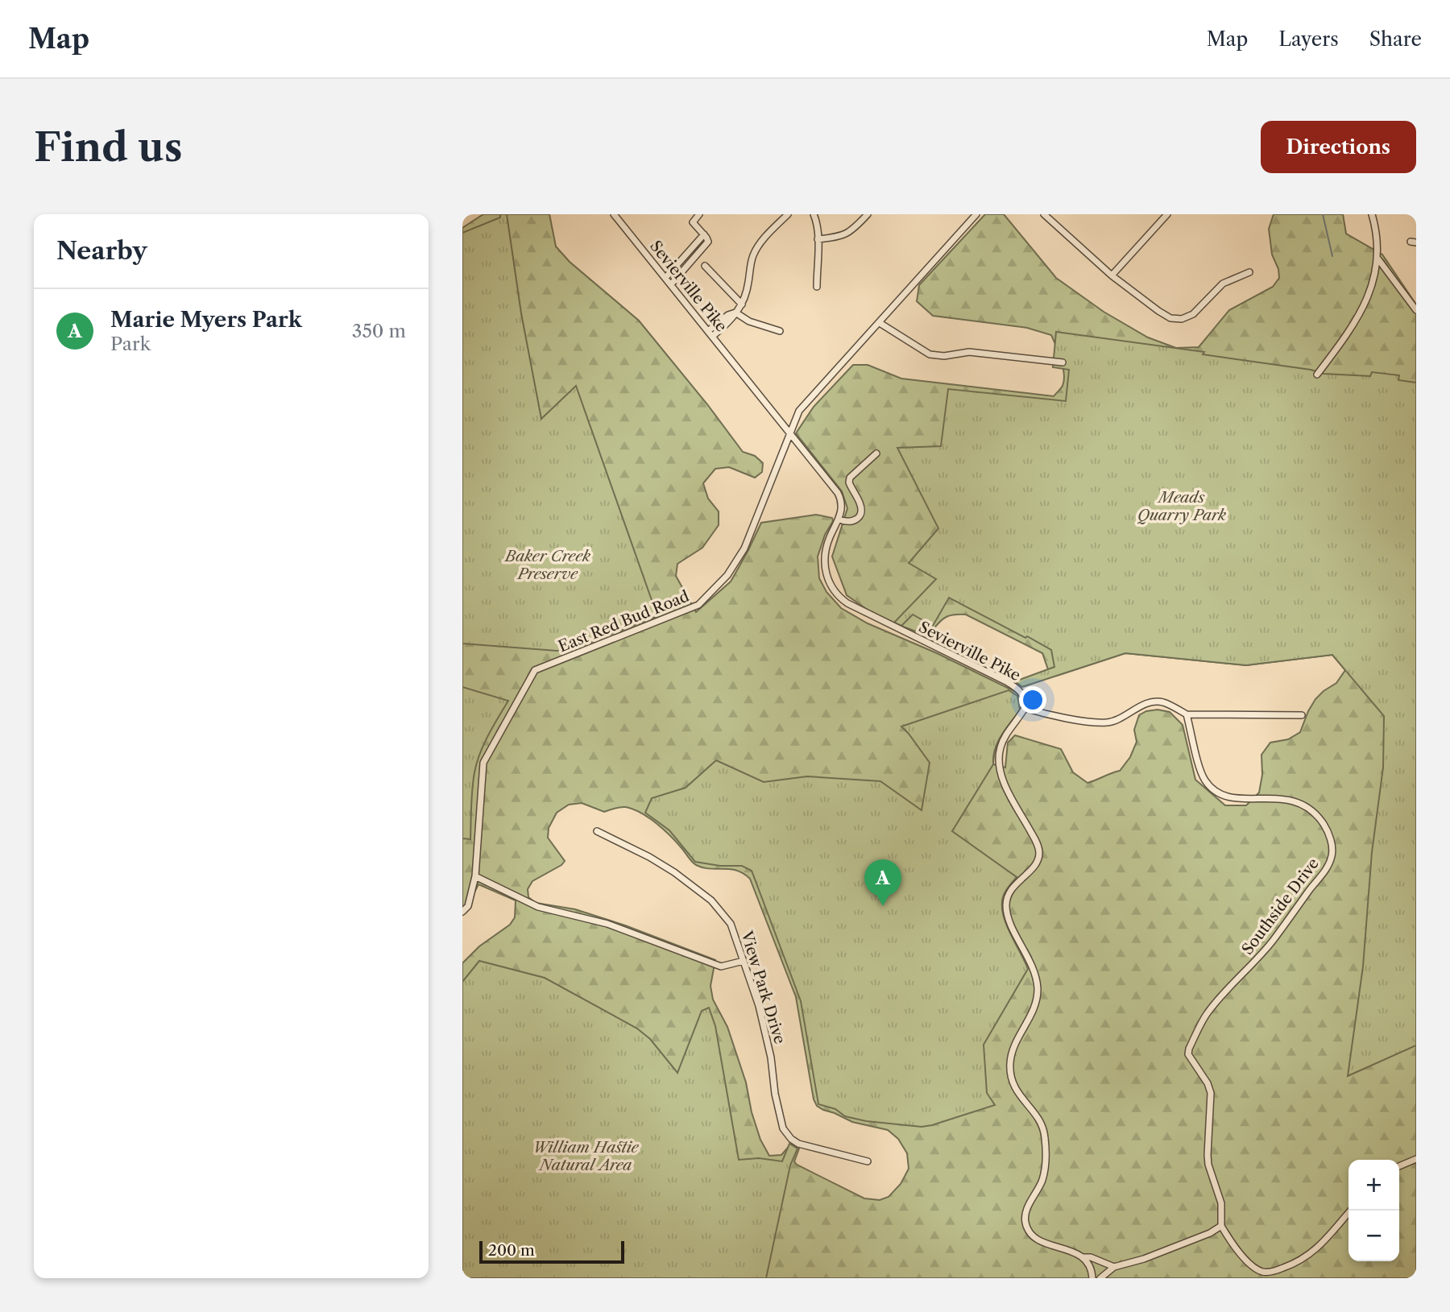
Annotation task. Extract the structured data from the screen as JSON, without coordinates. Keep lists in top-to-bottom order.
{
  "streets": {
    "street": [
      "Sevierville Pike",
      "East Red Bud Road",
      "Southside Drive",
      "View Park Drive"
    ]
  },
  "crossings": [
    ["Sevierville Pike", "East Red Bud Road"]
  ],
  "parks": ["Meads Quarry Park", "Baker Creek Preserve", "William Hastie Natural Area"],
  "scale_bar": "200 m",
  "page": {
    "header": "Map",
    "nav": ["Map", "Layers", "Share"],
    "buttons": "Directions",
    "title": "Find us",
    "heading": "Nearby",
    "list": [
      {
        "mark": "A",
        "name": "Marie Myers Park",
        "note": "Park",
        "value": "350 m"
      }
    ],
    "pins": "A",
    "map_buttons": ["+", "−"],
    "scale": "200 m"
  }
}
